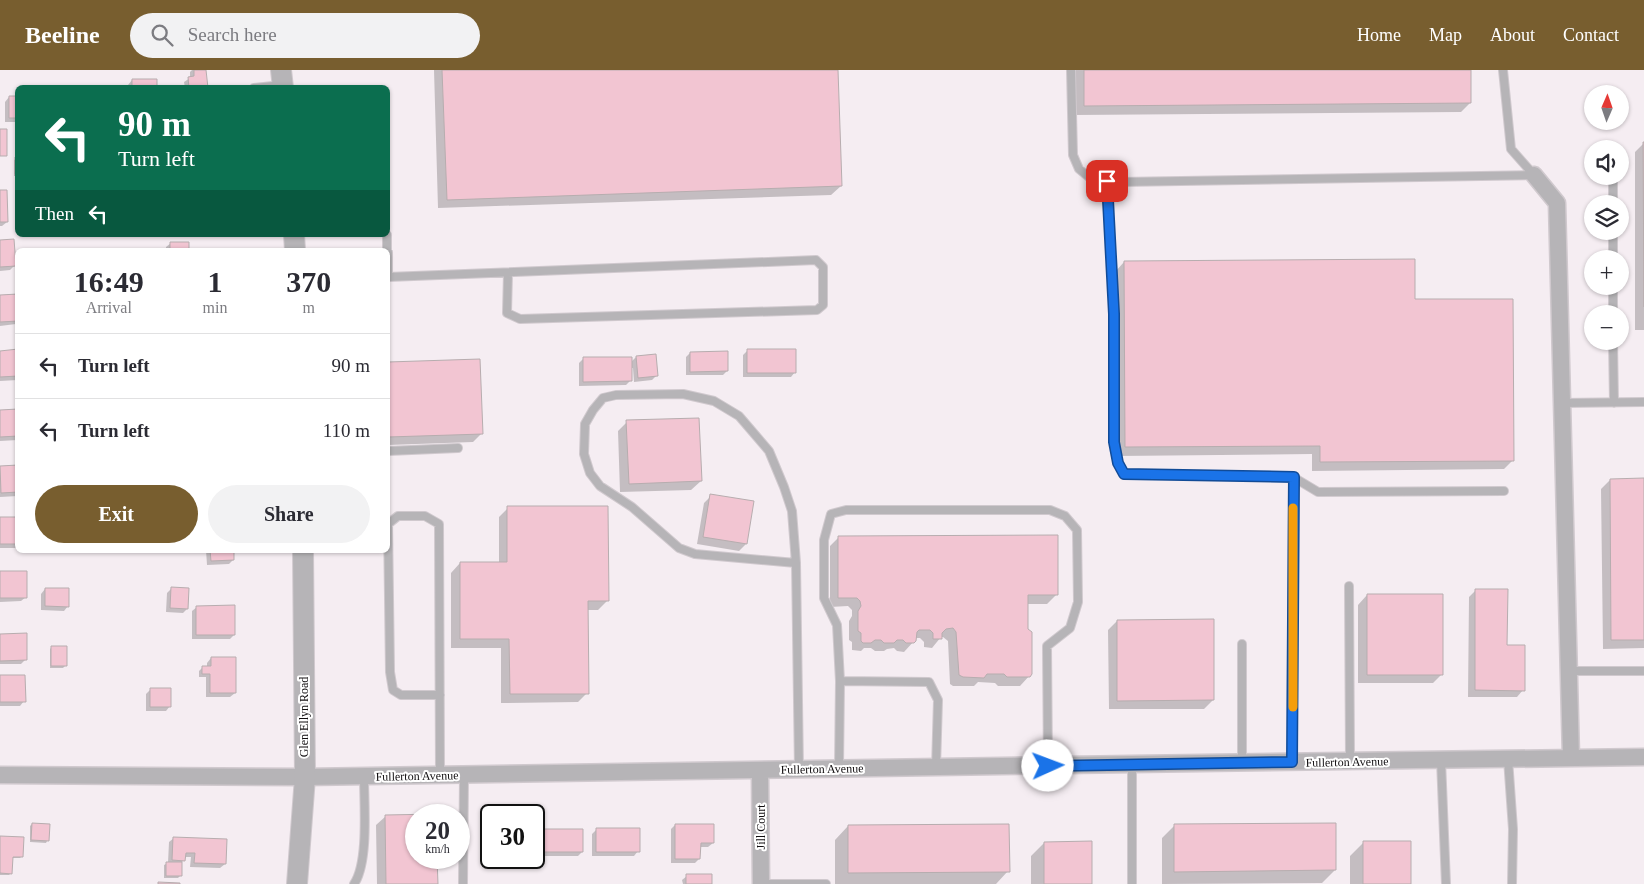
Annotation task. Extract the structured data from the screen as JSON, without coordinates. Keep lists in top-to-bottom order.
{
  "streets": {
    "street": ["Glen Ellyn Road", "Fullerton Avenue", "Jill Court"]
  },
  "crossings": [
    ["Glen Ellyn Road", "Fullerton Avenue"],
    ["Fullerton Avenue", "Jill Court"]
  ],
  "north": "top",
  "page": {
    "header": "Beeline",
    "search": "Search here",
    "nav": [
      "Home",
      "Map",
      "About",
      "Contact"
    ],
    "map_buttons": ["+", "−"],
    "turn": ["90 m", "Turn left"],
    "then": "Then",
    "eta": [
      "16:49",
      "Arrival",
      "1",
      "min",
      "370",
      "m"
    ],
    "list": [
      {
        "name": "Turn left",
        "value": "90 m"
      },
      {
        "name": "Turn left",
        "value": "110 m"
      }
    ],
    "buttons": ["Exit", "Share"],
    "speed": "20 km/h",
    "limit": "30"
  }
}
